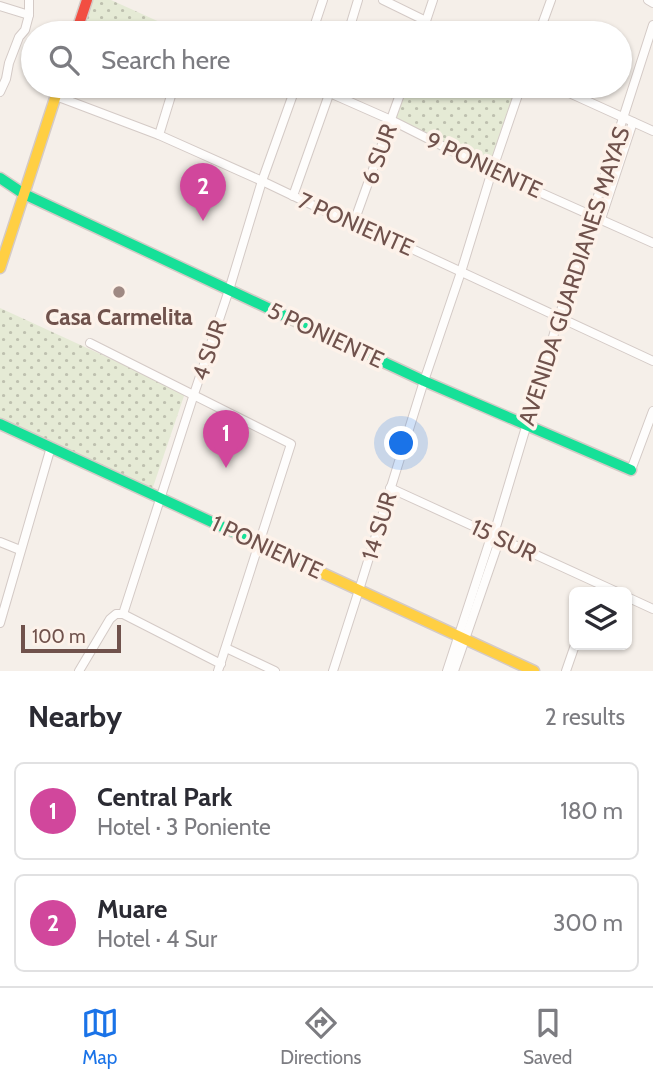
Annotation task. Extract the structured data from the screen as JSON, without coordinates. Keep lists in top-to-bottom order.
{
  "streets": {
    "street": [
      "6 SUR",
      "9 PONIENTE",
      "7 PONIENTE",
      "AVENIDA GUARDIANES MAYAS",
      "5 PONIENTE",
      "4 SUR",
      "14 SUR",
      "15 SUR",
      "1 PONIENTE"
    ]
  },
  "crossings": [
    ["6 SUR", "9 PONIENTE"],
    ["6 SUR", "7 PONIENTE"],
    ["9 PONIENTE", "AVENIDA GUARDIANES MAYAS"],
    ["9 PONIENTE", "14 SUR"],
    ["7 PONIENTE", "AVENIDA GUARDIANES MAYAS"],
    ["7 PONIENTE", "4 SUR"],
    ["7 PONIENTE", "14 SUR"],
    ["AVENIDA GUARDIANES MAYAS", "5 PONIENTE"],
    ["AVENIDA GUARDIANES MAYAS", "15 SUR"],
    ["AVENIDA GUARDIANES MAYAS", "1 PONIENTE"],
    ["5 PONIENTE", "4 SUR"],
    ["5 PONIENTE", "14 SUR"],
    ["4 SUR", "1 PONIENTE"],
    ["14 SUR", "15 SUR"],
    ["14 SUR", "1 PONIENTE"]
  ],
  "places": ["Casa Carmelita"],
  "scale_bar": "100 m",
  "page": {
    "search": "Search here",
    "pins": ["2", "1"],
    "scale": "100 m",
    "heading": ["Nearby", "2 results"],
    "list": [
      {
        "mark": "1",
        "name": "Central Park",
        "note": "Hotel · 3 Poniente",
        "value": "180 m"
      },
      {
        "mark": "2",
        "name": "Muare",
        "note": "Hotel · 4 Sur",
        "value": "300 m"
      }
    ],
    "nav": ["Map", "Directions", "Saved"]
  }
}
